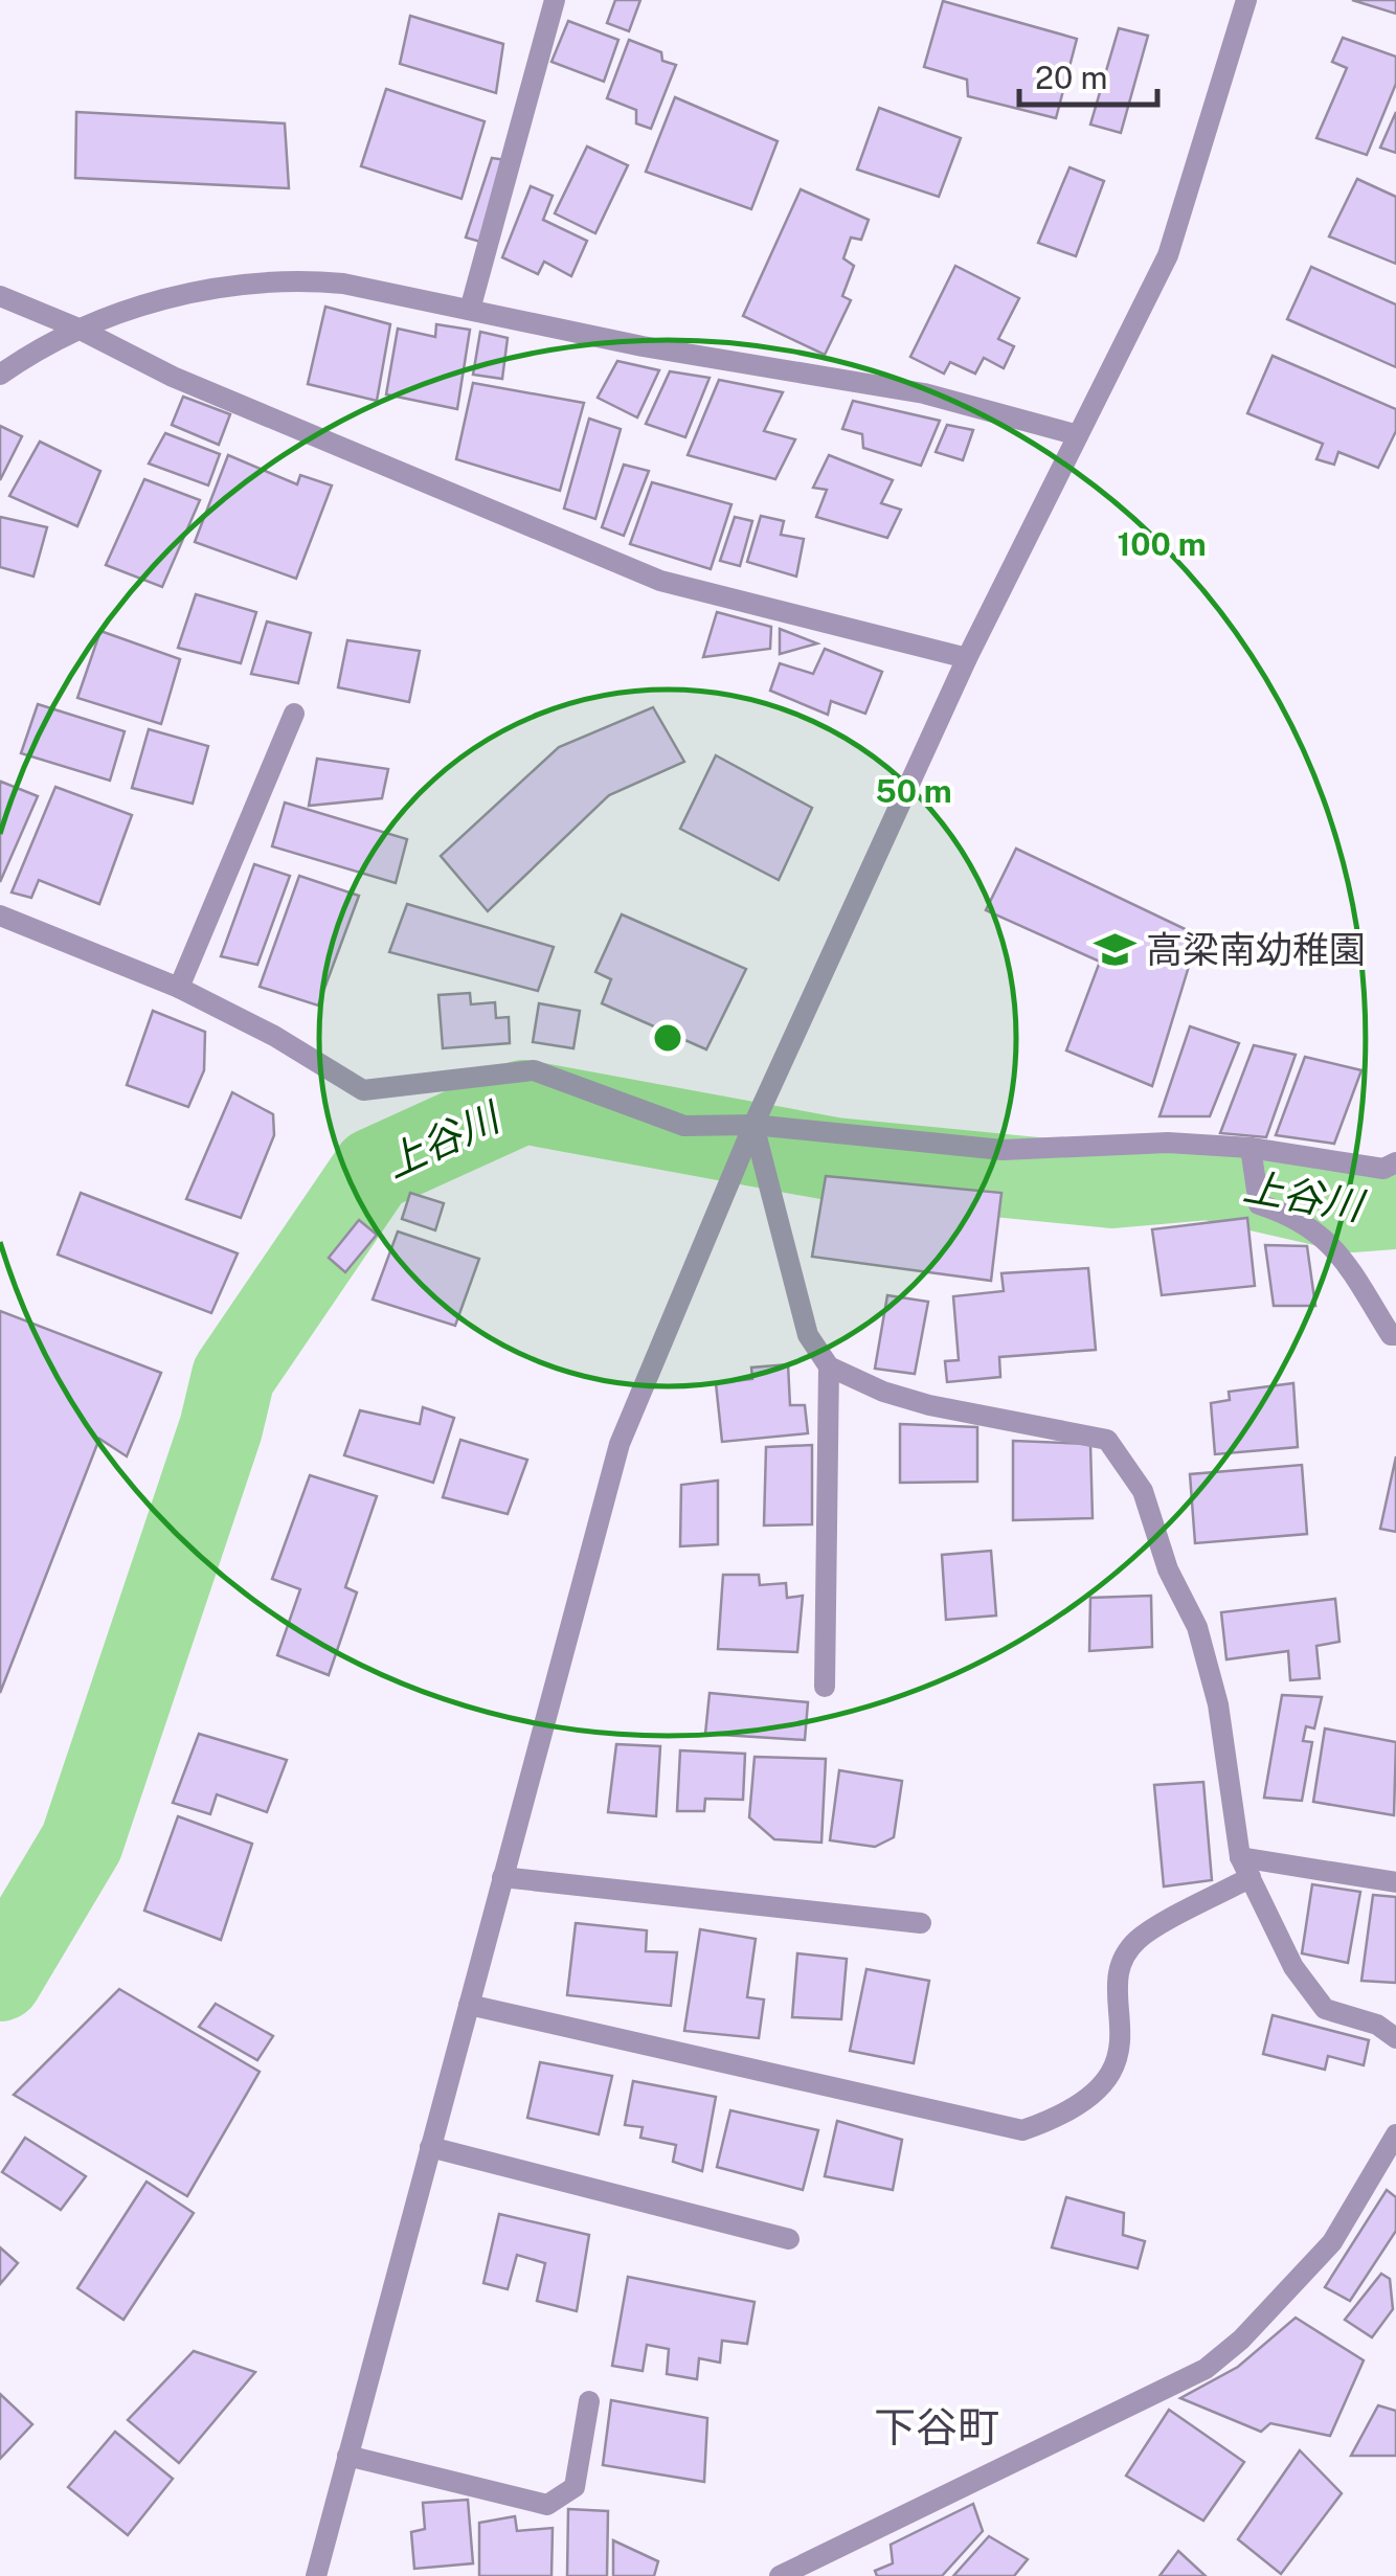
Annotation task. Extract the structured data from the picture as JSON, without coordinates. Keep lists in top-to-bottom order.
{
  "districts": ["下谷町"],
  "water": ["上谷川"],
  "places": {
    "school or university": ["高梁南幼稚園"]
  },
  "scale_bar": "20 m",
  "rings": ["100 m", "50 m"]
}
